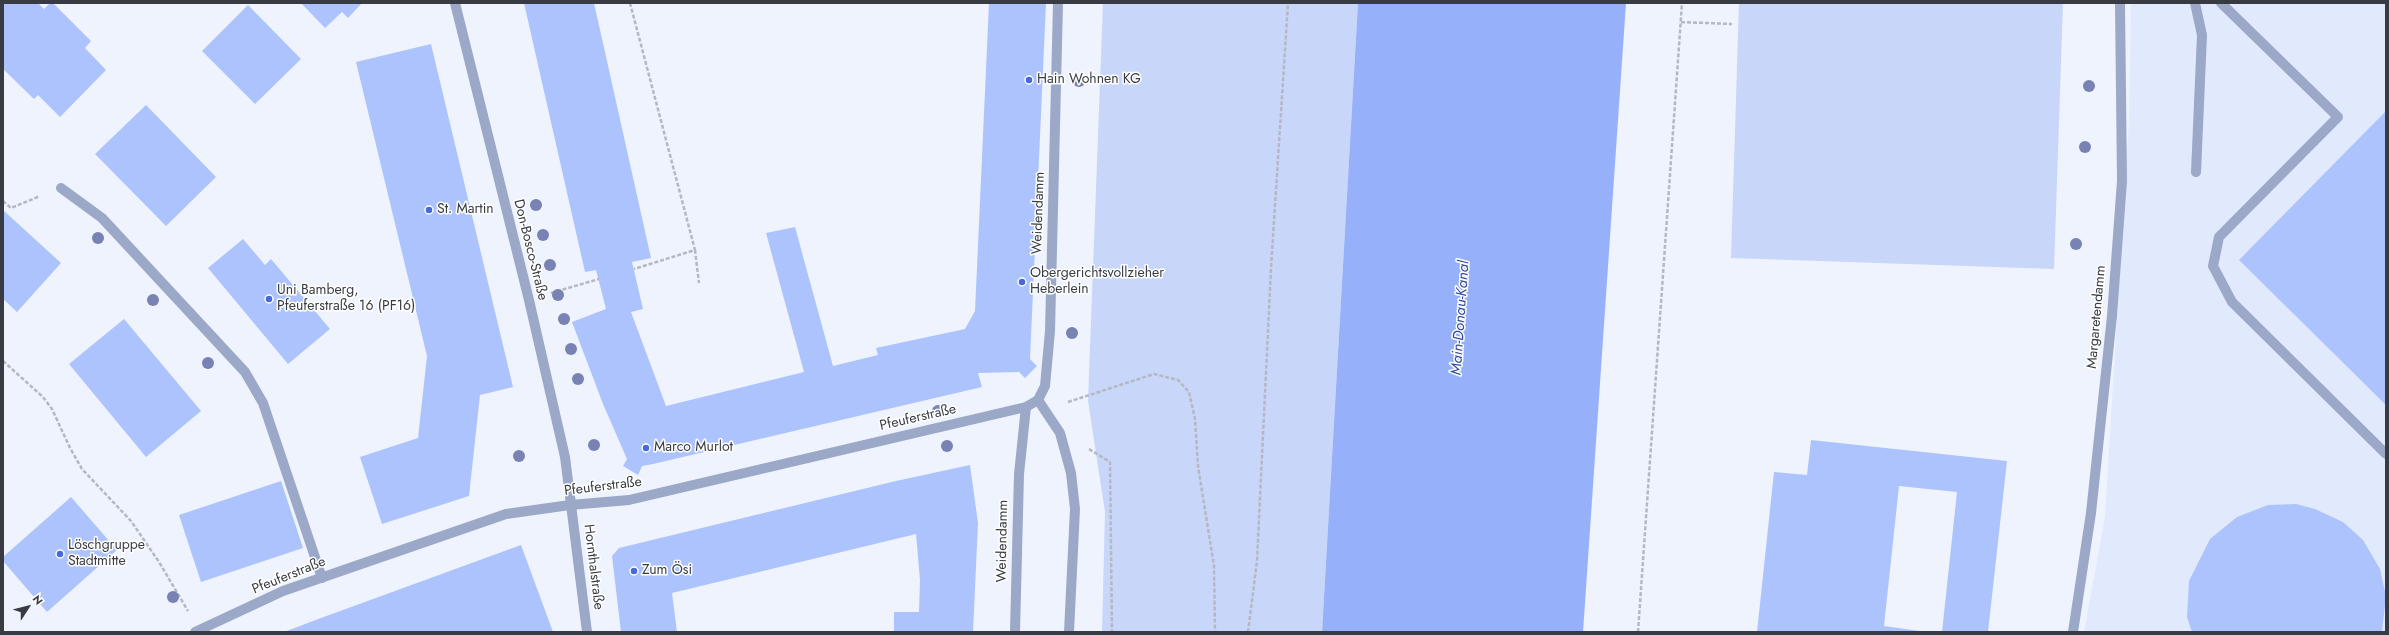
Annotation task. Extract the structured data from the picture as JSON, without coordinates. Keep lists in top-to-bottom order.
{
  "streets": {
    "street": [
      "Weidendamm",
      "Don-Bosco-Straße",
      "Margaretendamm",
      "Pfeuferstraße",
      "Hornthalstraße"
    ]
  },
  "crossings": [
    ["Weidendamm", "Pfeuferstraße"],
    ["Don-Bosco-Straße", "Pfeuferstraße"],
    ["Don-Bosco-Straße", "Hornthalstraße"],
    ["Pfeuferstraße", "Hornthalstraße"]
  ],
  "water": ["Main-Donau-Kanal"],
  "places": [
    "Hain Wohnen KG",
    "St. Martin",
    "Obergerichtsvollzieher Heberlein",
    "Uni Bamberg, Pfeuferstraße 16 (PF16)",
    "Marco Murlot",
    "Löschgruppe Stadtmitte",
    "Zum Ösi"
  ],
  "north": "top right"
}
